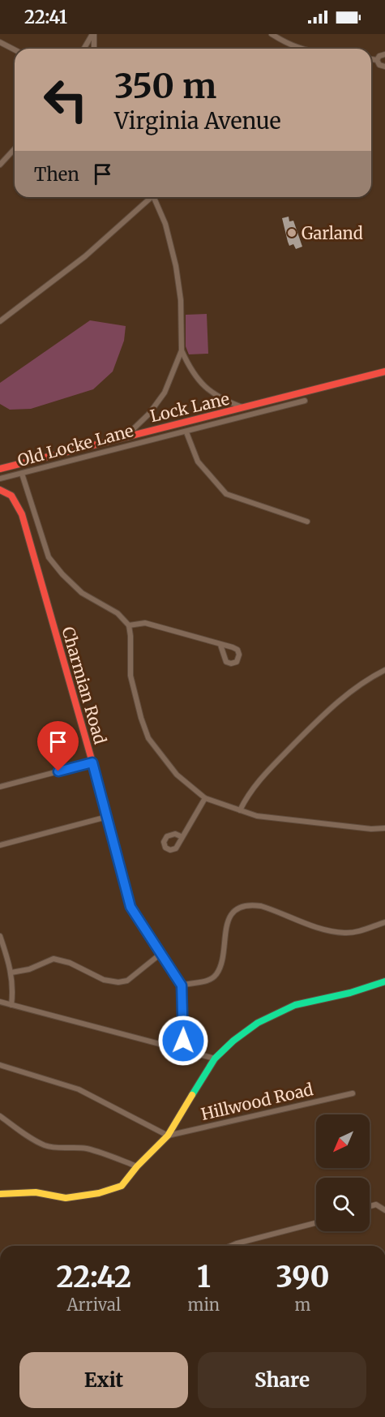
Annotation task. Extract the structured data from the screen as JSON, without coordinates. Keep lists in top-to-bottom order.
{
  "streets": {
    "street": [
      "Lock Lane",
      "Old Locke Lane",
      "Charmian Road",
      "Hillwood Road"
    ]
  },
  "places": ["Garland"],
  "north": "bottom left",
  "page": {
    "status": "22:41",
    "turn": ["350 m", "Virginia Avenue"],
    "then": "Then",
    "eta": [
      "22:42",
      "Arrival",
      "1",
      "min",
      "390",
      "m"
    ],
    "buttons": ["Exit", "Share"]
  }
}
